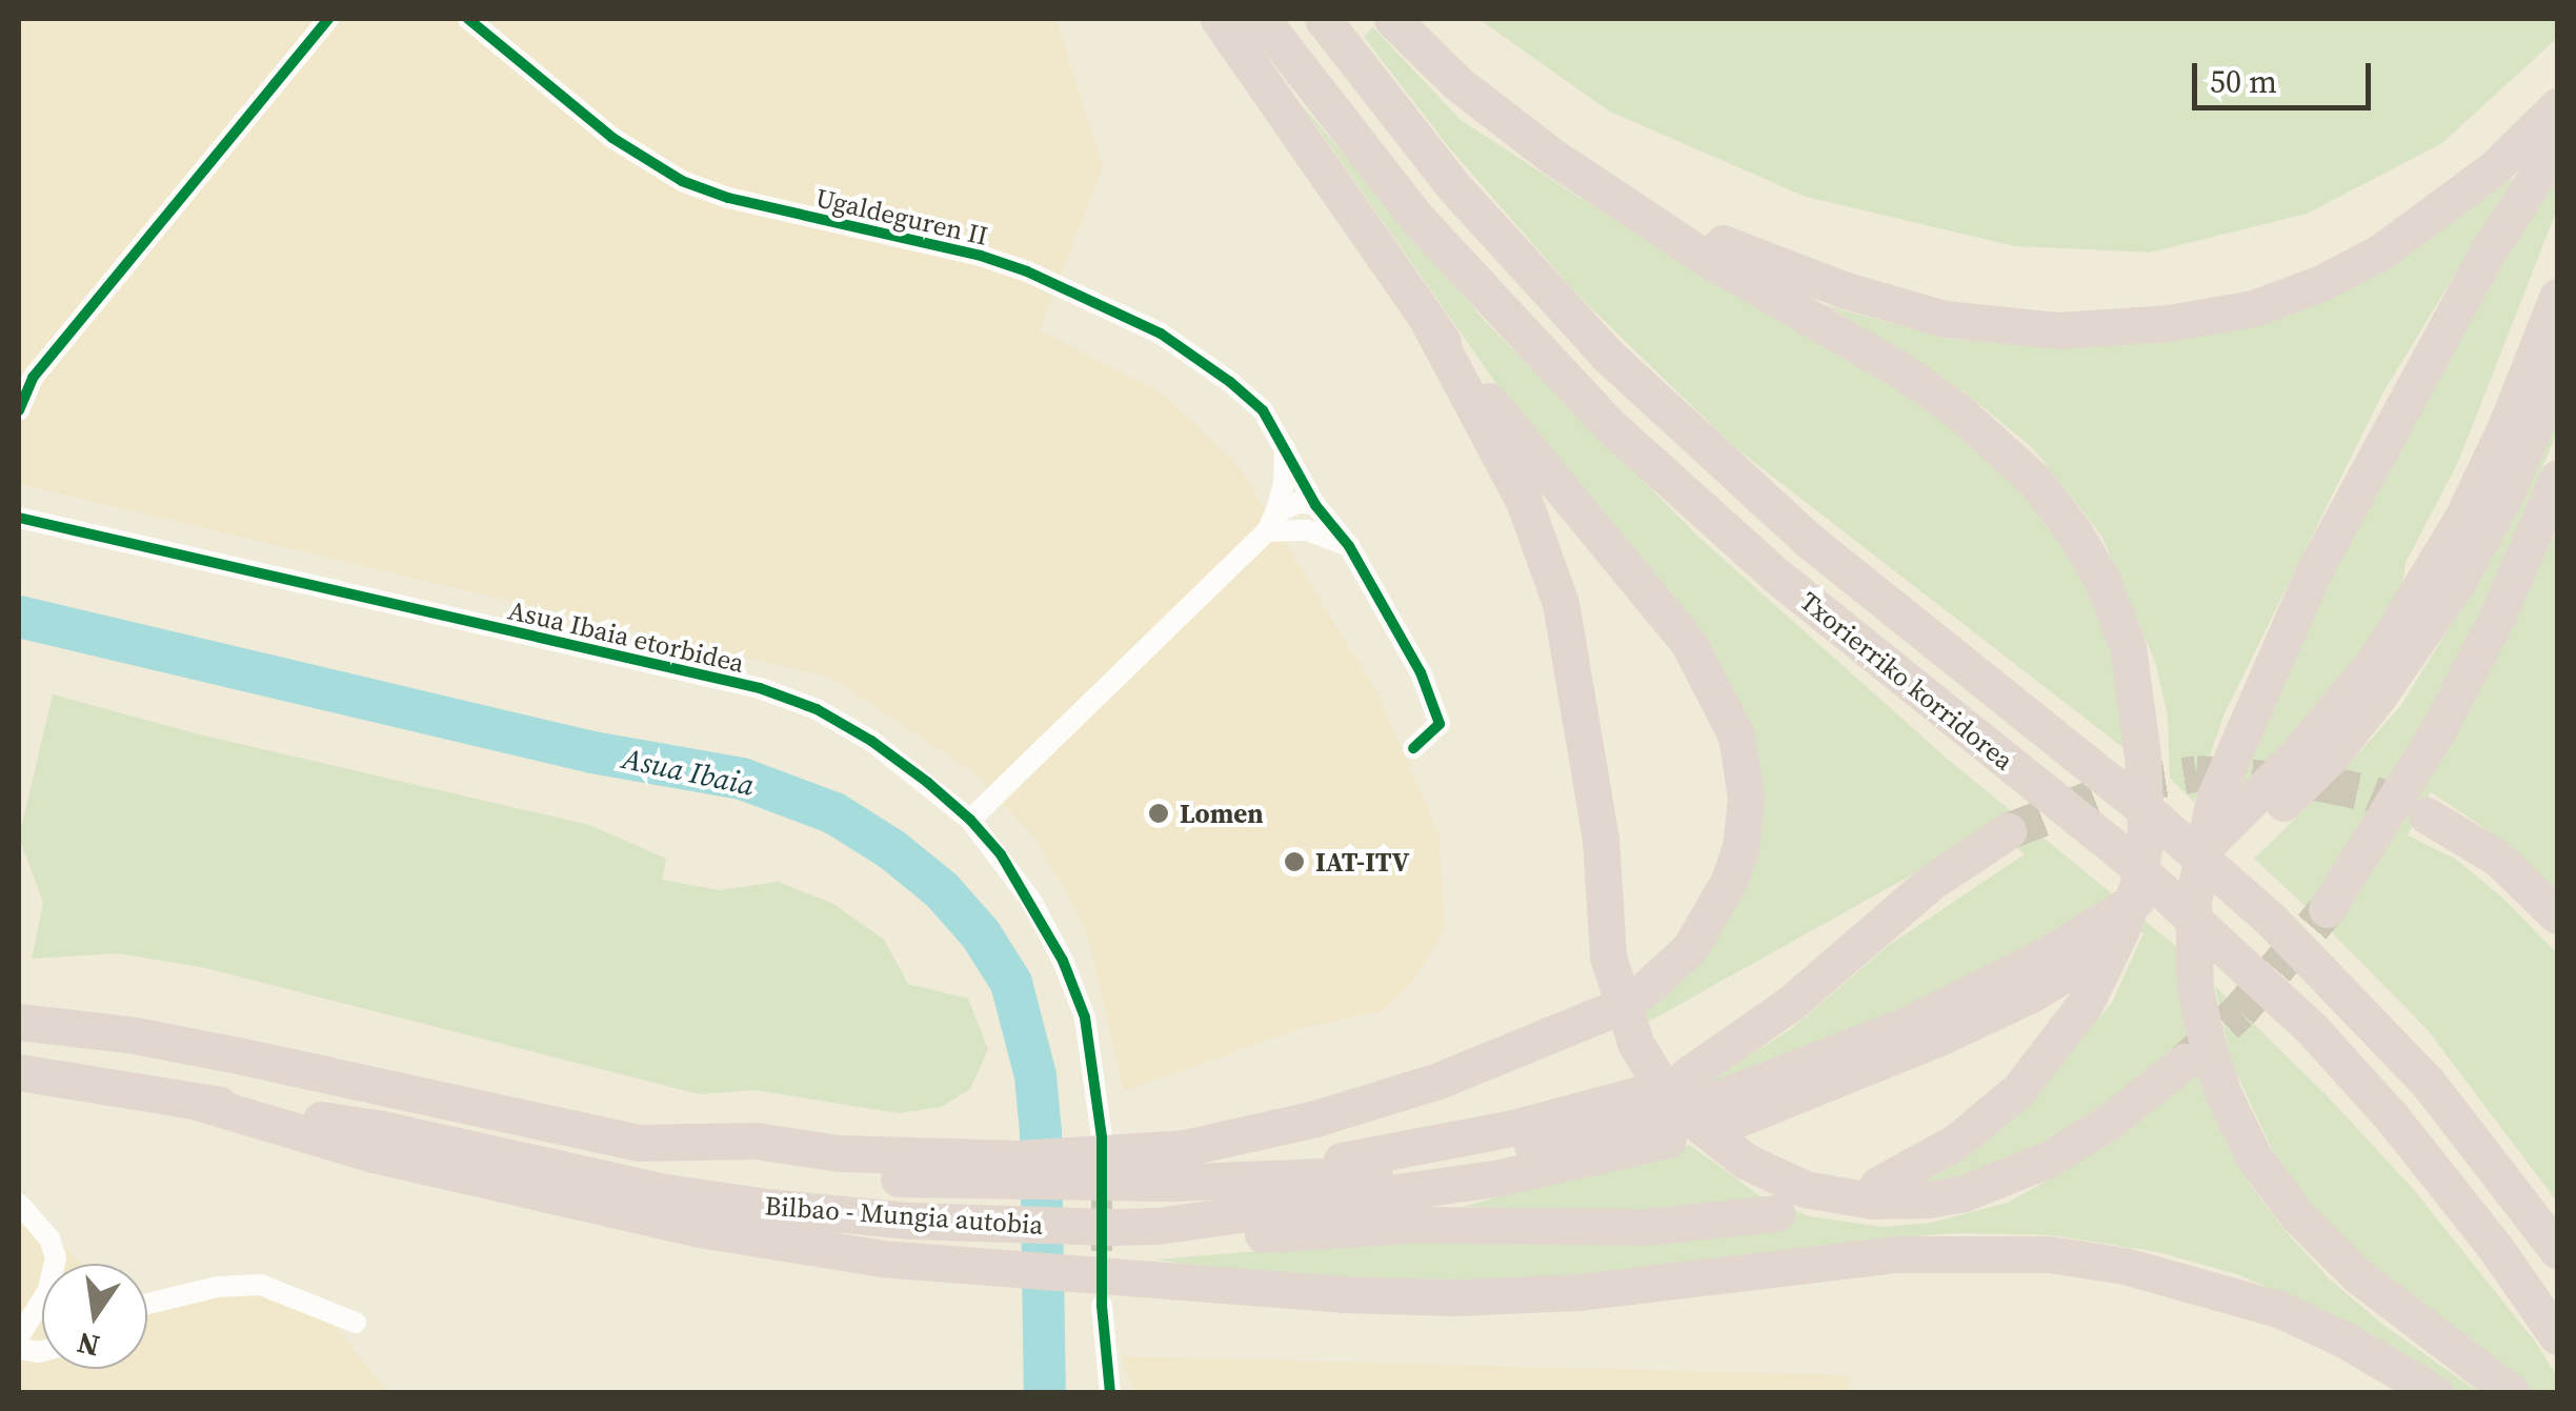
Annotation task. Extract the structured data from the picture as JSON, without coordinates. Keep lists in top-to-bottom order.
{
  "streets": {
    "highway": ["Txorierriko korridorea", "Bilbao - Mungia autobia"],
    "street": ["Ugaldeguren II", "Asua Ibaia etorbidea"]
  },
  "water": ["Asua Ibaia"],
  "places": ["Lomen", "IAT-ITV"],
  "scale_bar": "50 m",
  "north": "bottom"
}
